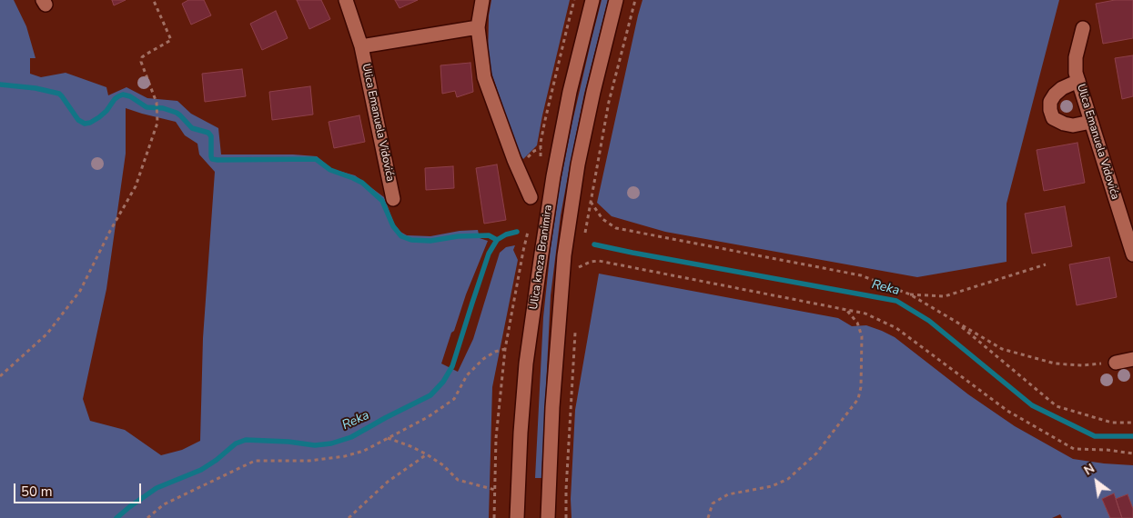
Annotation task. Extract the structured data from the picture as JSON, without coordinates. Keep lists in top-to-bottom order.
{
  "streets": {
    "street": ["Ulica Emanuela Vidovića", "Ulica kneza Branimira"]
  },
  "water": ["Reka"],
  "scale_bar": "50 m",
  "north": "top left"
}
